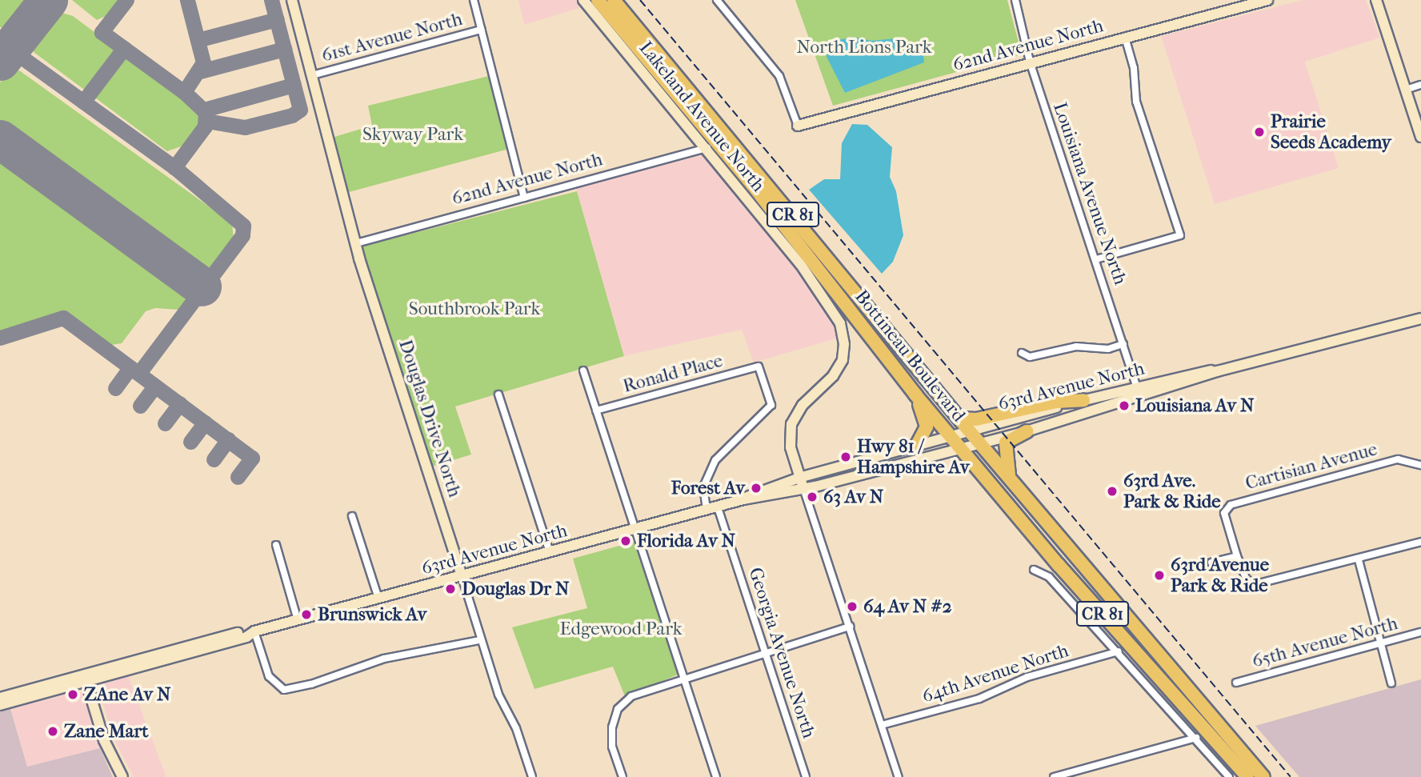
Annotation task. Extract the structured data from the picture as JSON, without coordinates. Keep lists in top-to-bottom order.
{
  "streets": {
    "highway": ["CR 81", "Bottineau Boulevard"],
    "street": [
      "61st Avenue North",
      "62nd Avenue North",
      "Lakeland Avenue North",
      "Louisiana Avenue North",
      "Ronald Place",
      "63rd Avenue North",
      "Douglas Drive North",
      "Cartisian Avenue",
      "65th Avenue North",
      "Georgia Avenue North",
      "64th Avenue North"
    ]
  },
  "crossings": [
    ["61st Avenue North", "Douglas Drive North"],
    ["62nd Avenue North", "Lakeland Avenue North"],
    ["62nd Avenue North", "Louisiana Avenue North"],
    ["62nd Avenue North", "Douglas Drive North"],
    ["Lakeland Avenue North", "63rd Avenue North"],
    ["Louisiana Avenue North", "63rd Avenue North"],
    ["Bottineau Boulevard", "63rd Avenue North"],
    ["Ronald Place", "63rd Avenue North"],
    ["63rd Avenue North", "Douglas Drive North"],
    ["63rd Avenue North", "Georgia Avenue North"]
  ],
  "parks": [
    "North Lions Park",
    "Skyway Park",
    "Southbrook Park",
    "Edgewood Park"
  ],
  "places": [
    "Prairie Seeds Academy",
    "Louisiana Av N",
    "Hwy 81 / Hampshire Av",
    "Forest Av",
    "63rd Ave. Park & Ride",
    "63 Av N",
    "Florida Av N",
    "63rd Avenue Park & Ride",
    "Douglas Dr N",
    "64 Av N #2",
    "Brunswick Av",
    "ZAne Av N",
    "Zane Mart"
  ]
}
